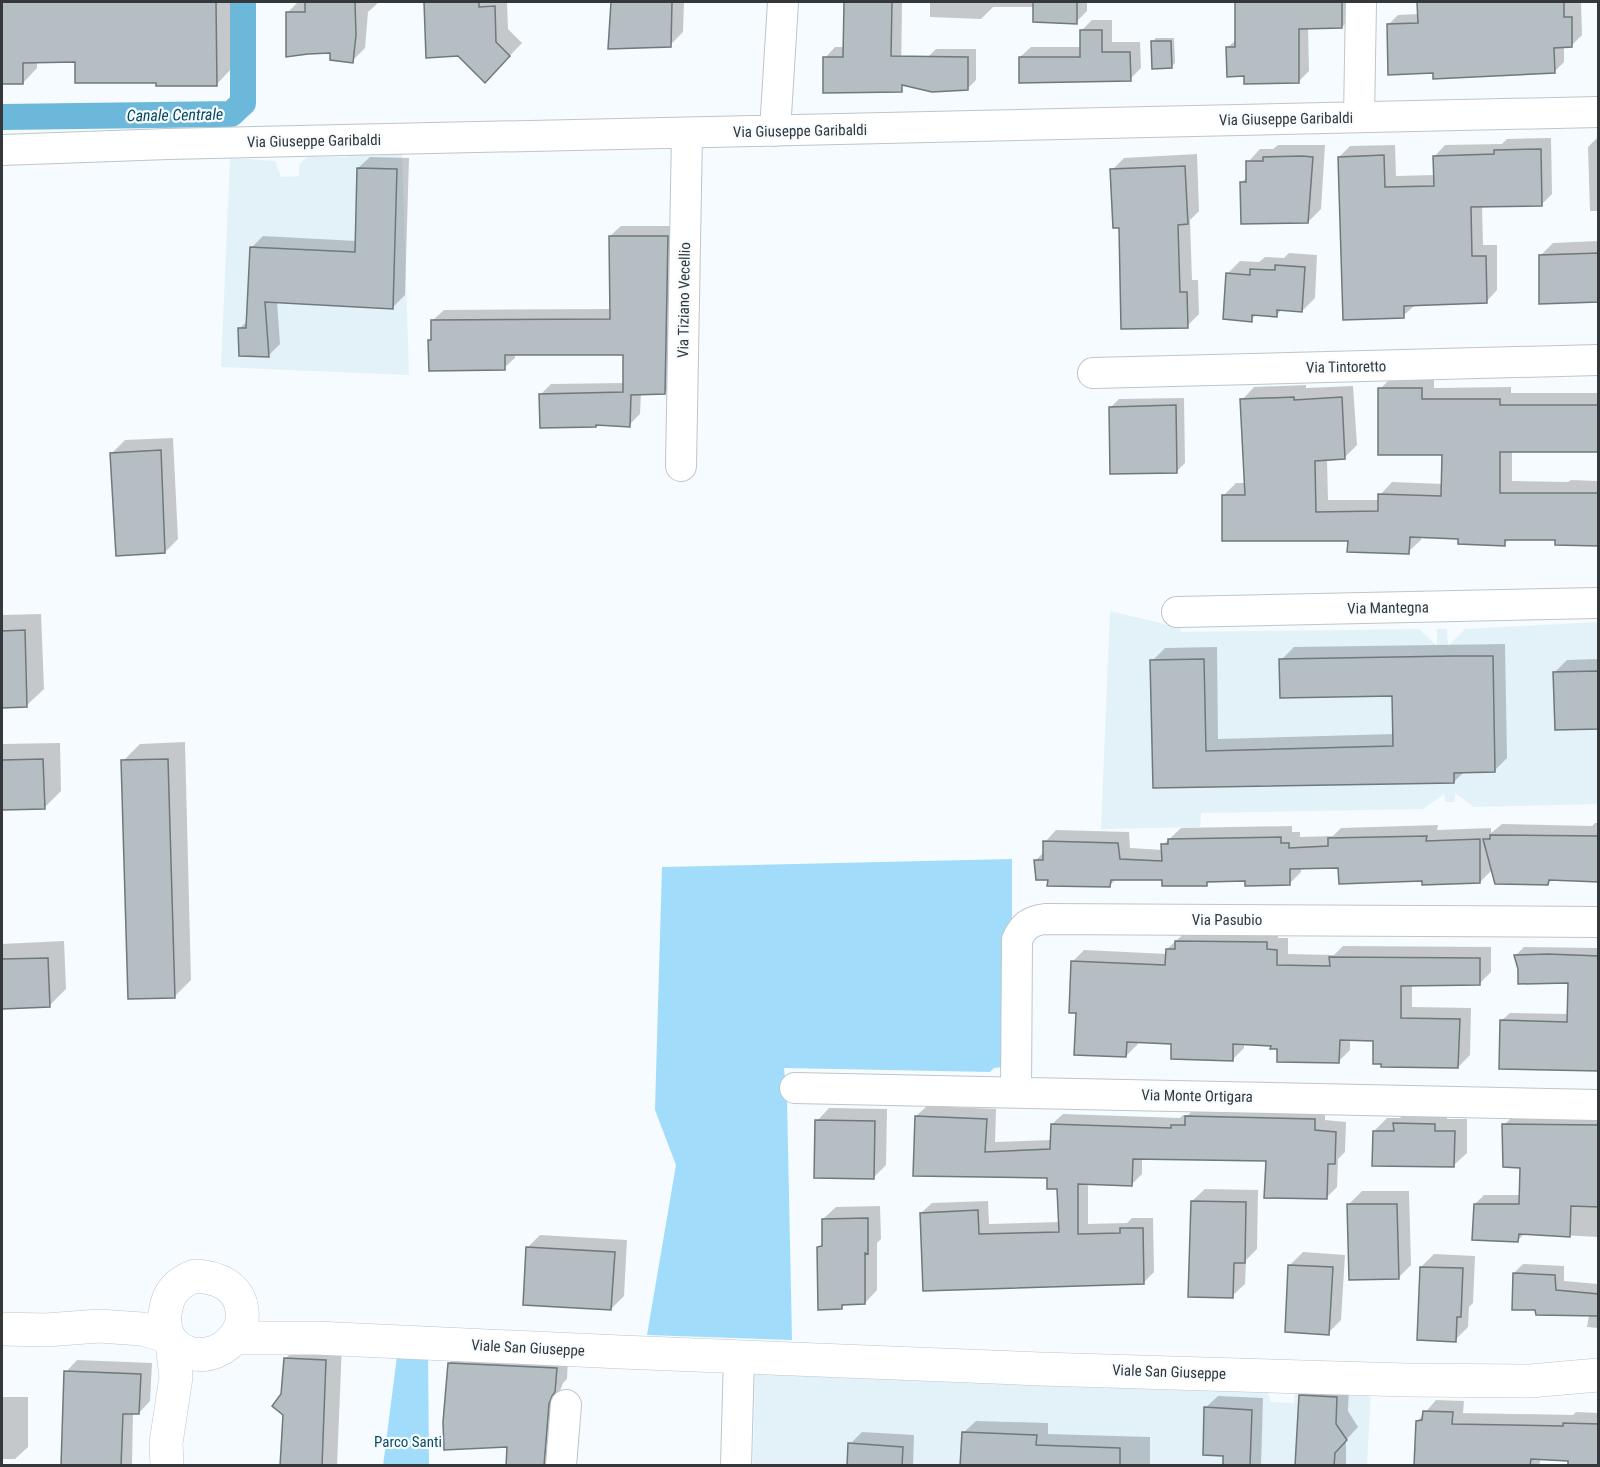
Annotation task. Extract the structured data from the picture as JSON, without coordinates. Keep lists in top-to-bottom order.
{
  "streets": {
    "main road": ["Viale San Giuseppe"],
    "street": [
      "Via Giuseppe Garibaldi",
      "Via Tiziano Vecellio",
      "Via Tintoretto",
      "Via Mantegna",
      "Via Pasubio",
      "Via Monte Ortigara"
    ]
  },
  "crossings": [
    ["Via Giuseppe Garibaldi", "Via Tiziano Vecellio"],
    ["Via Pasubio", "Via Monte Ortigara"]
  ],
  "water": ["Canale Centrale"],
  "parks": ["Parco Santi"]
}
